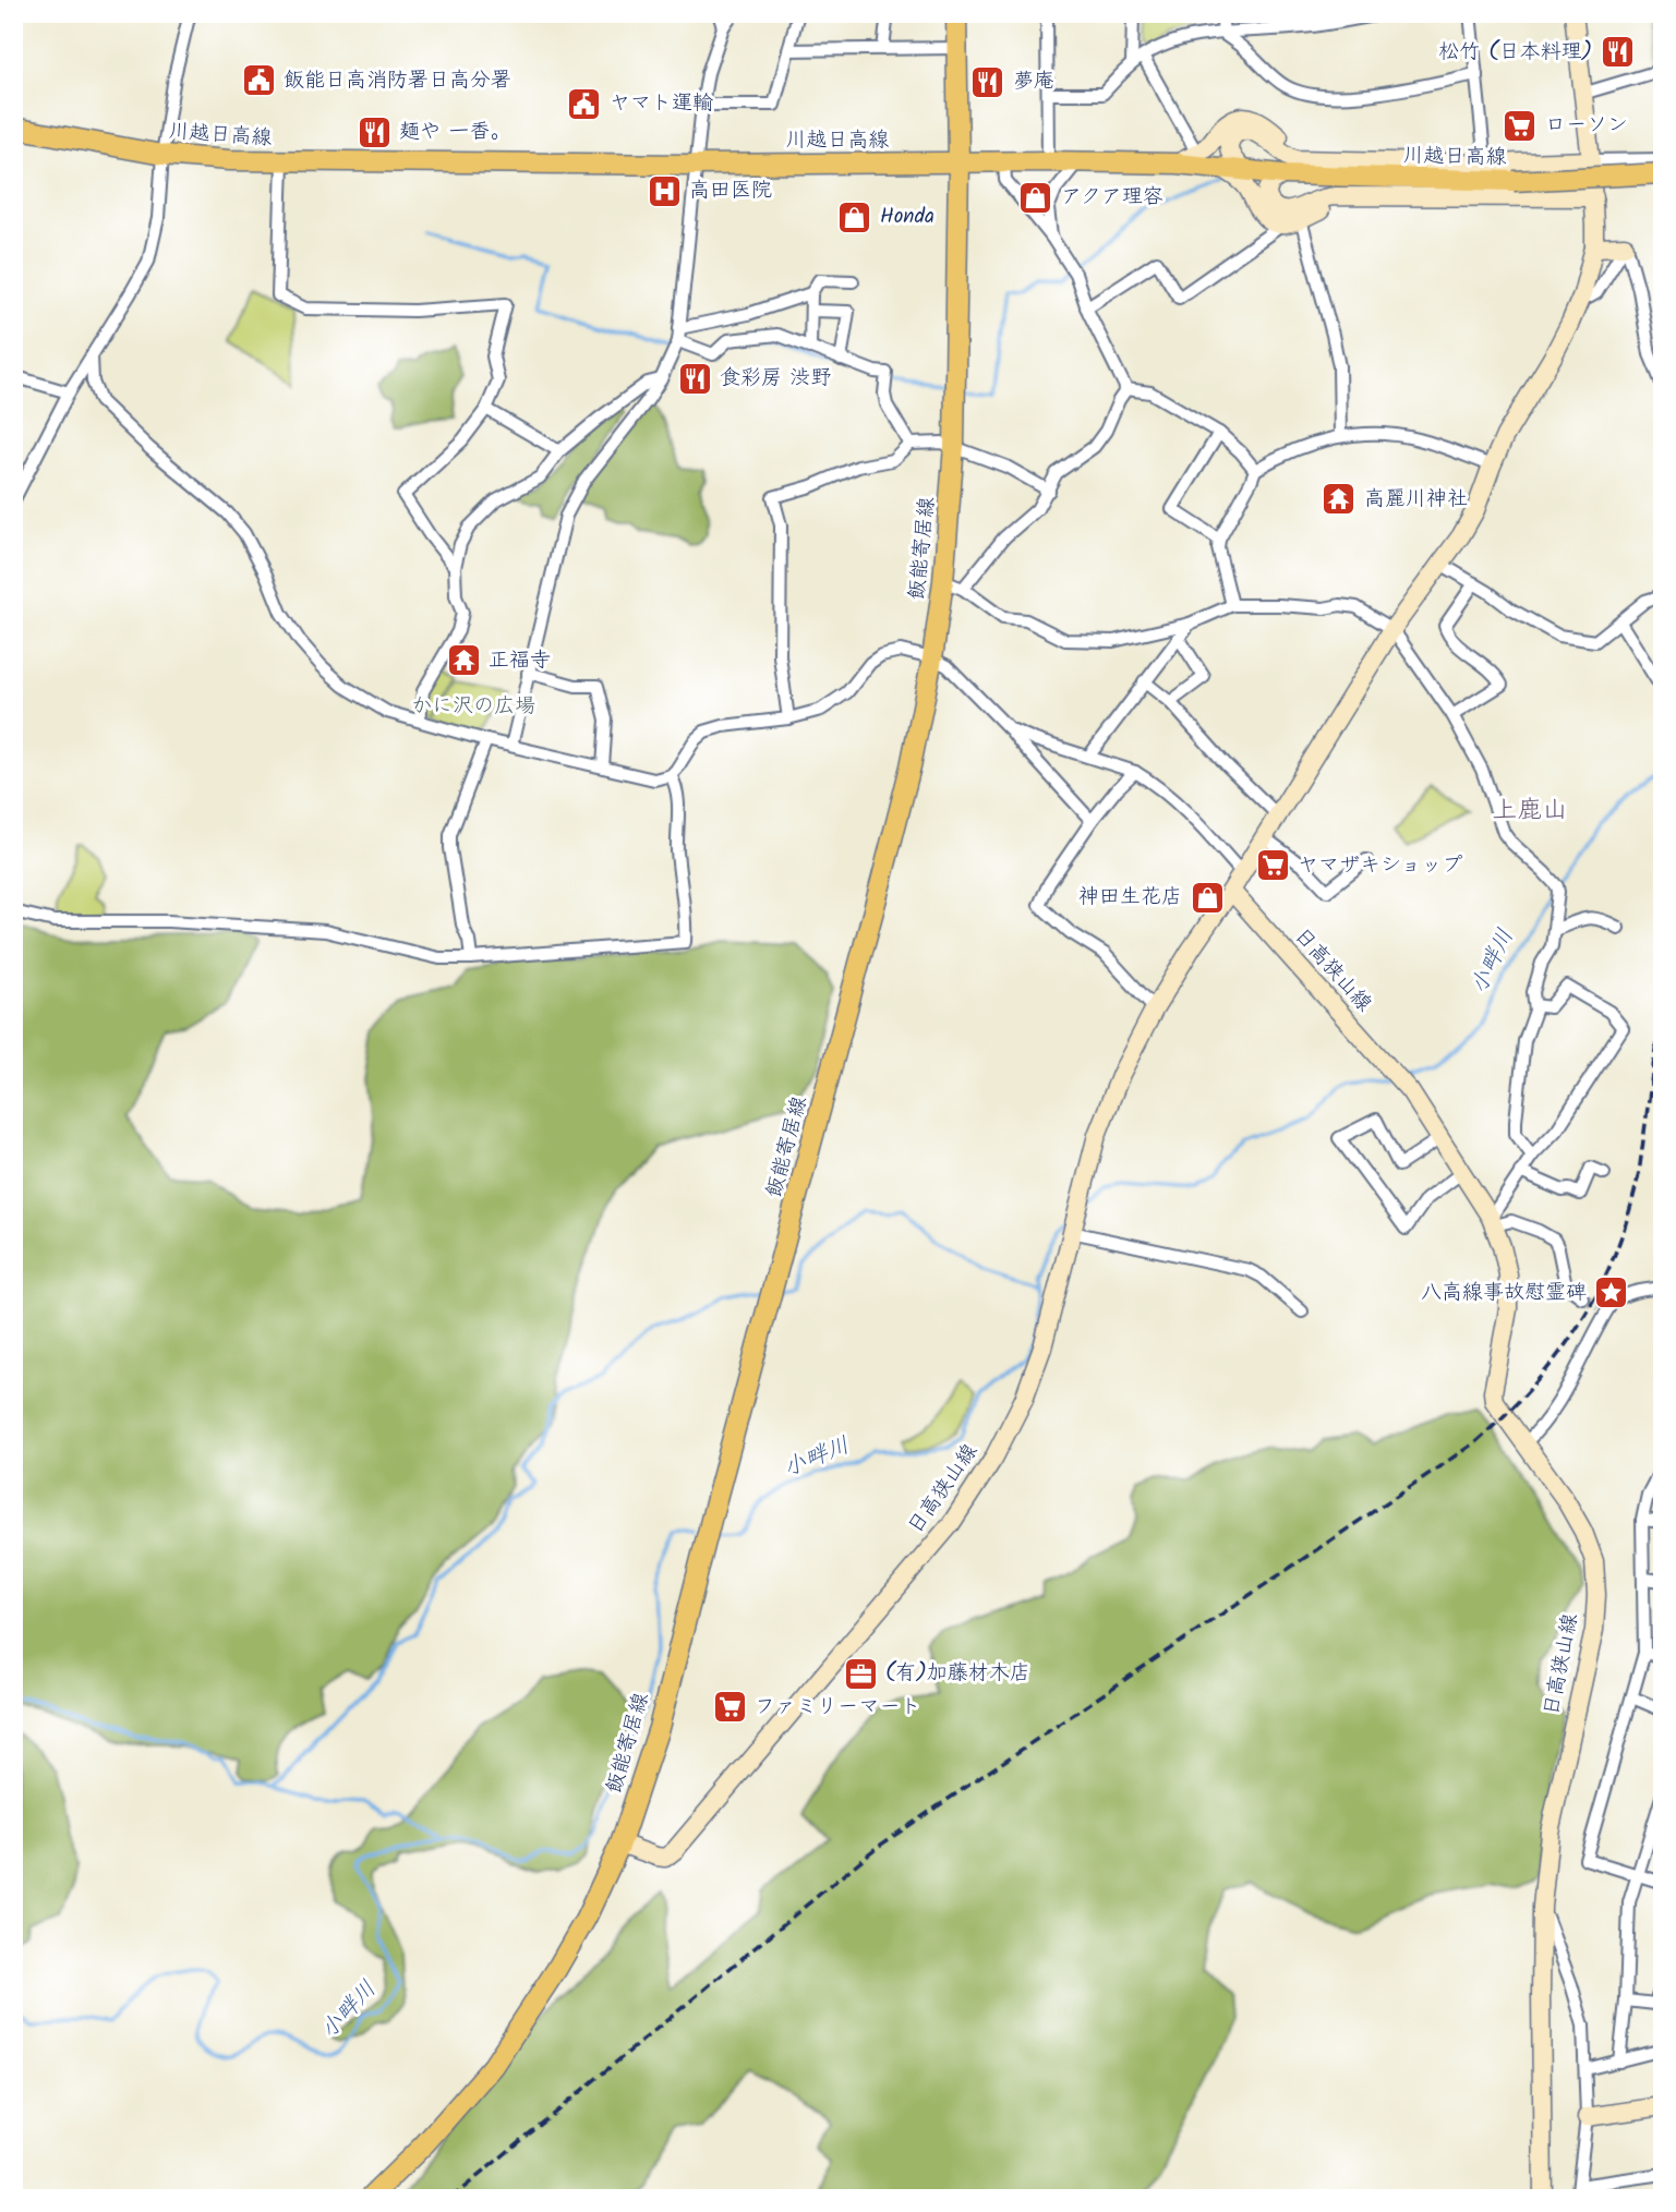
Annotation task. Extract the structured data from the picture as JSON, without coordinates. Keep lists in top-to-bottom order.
{
  "streets": {
    "main road": ["川越日高線", "飯能寄居線", "日高狭山線"]
  },
  "crossings": [
    ["川越日高線", "飯能寄居線"],
    ["飯能寄居線", "日高狭山線"]
  ],
  "districts": ["上鹿山"],
  "water": ["小畔川"],
  "parks": ["かに沢の広場"],
  "places": {
    "restaurant": [
      "松竹 (日本料理)",
      "夢庵",
      "麺や 一香。",
      "食彩房 渋野"
    ],
    "public building": ["飯能日高消防署日高分署", "ヤマト運輸"],
    "supermarket": ["ローソン", "ヤマザキショップ", "ファミリーマート"],
    "hospital": ["高田医院"],
    "shop": ["アクア理容", "Honda", "神田生花店"],
    "temple": ["高麗川神社", "正福寺"],
    "place": ["八高線事故慰霊碑"],
    "office": ["(有)加藤材木店"]
  }
}
